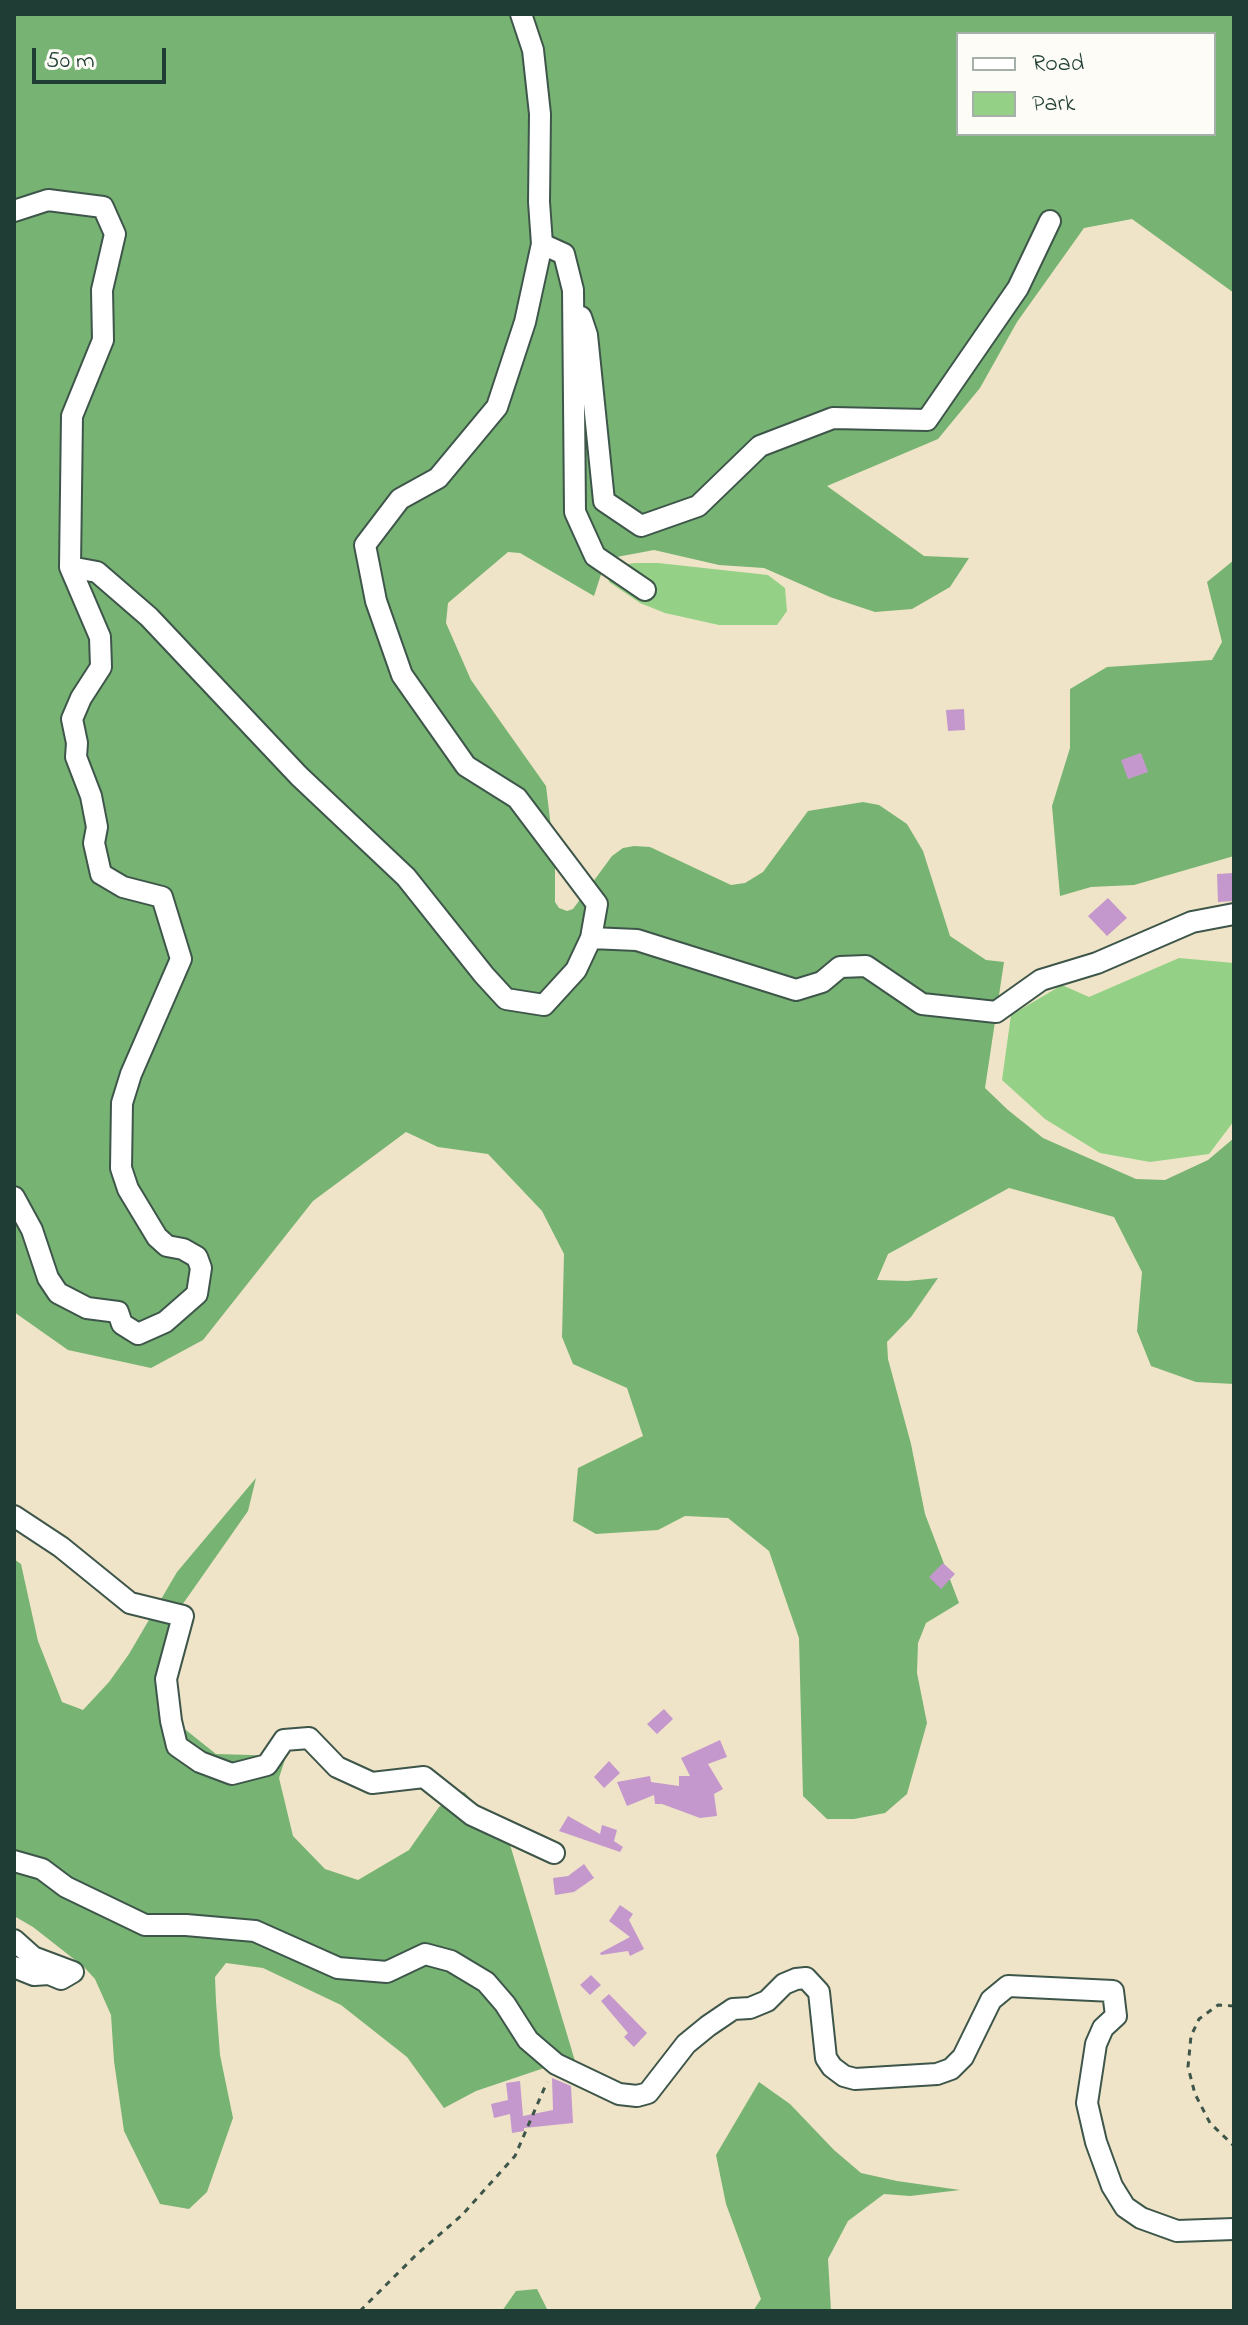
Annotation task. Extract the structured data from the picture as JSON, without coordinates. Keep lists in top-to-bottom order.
{
  "legend": ["Road", "Park"],
  "scale_bar": "50 m"
}
